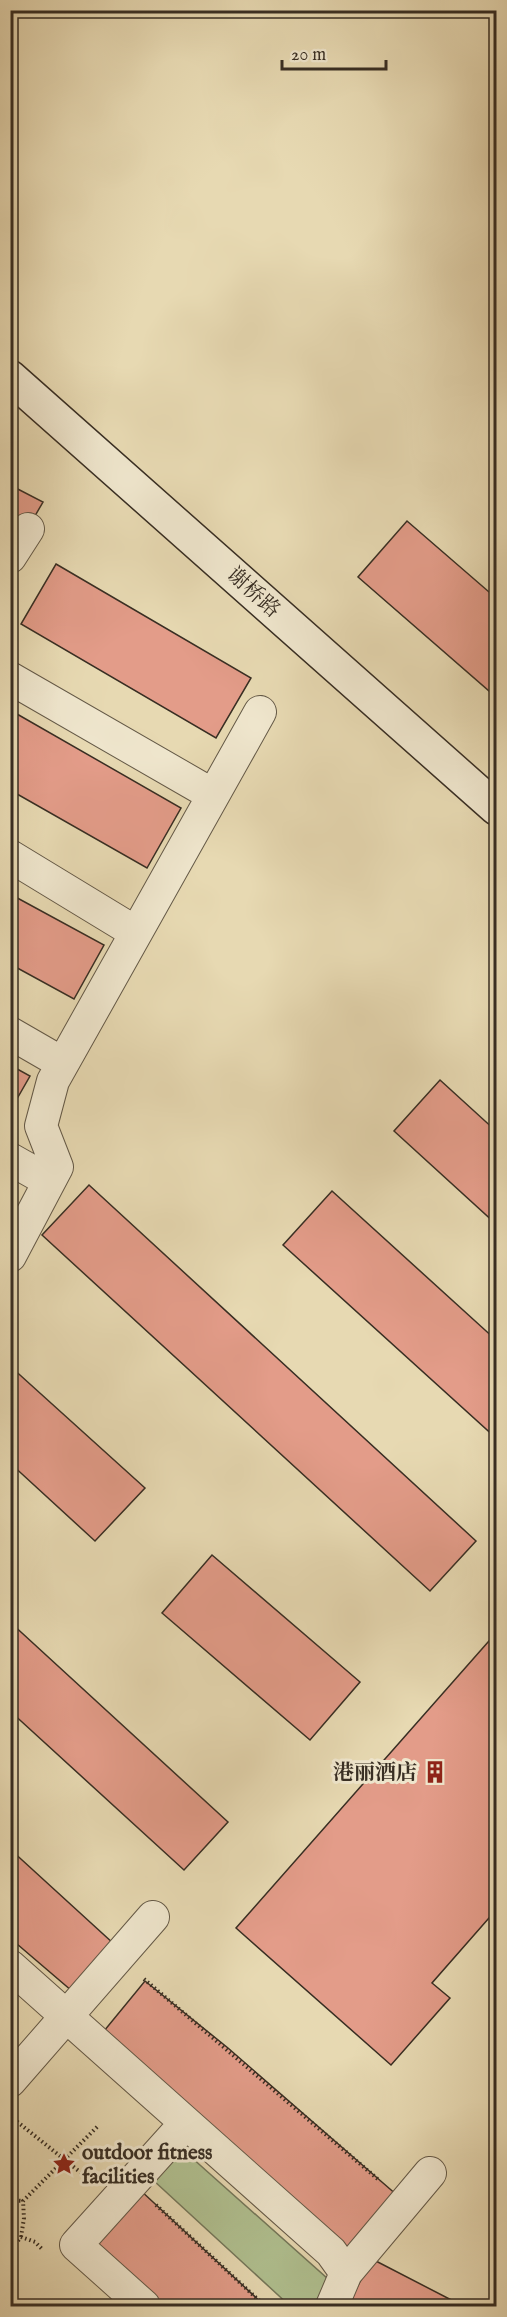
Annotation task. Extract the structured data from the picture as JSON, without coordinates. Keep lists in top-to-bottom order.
{
  "streets": {
    "street": ["谢桥路"]
  },
  "places": {
    "building": ["港丽酒店"],
    "place": ["outdoor fitness facilities"]
  },
  "scale_bar": "20 m"
}
